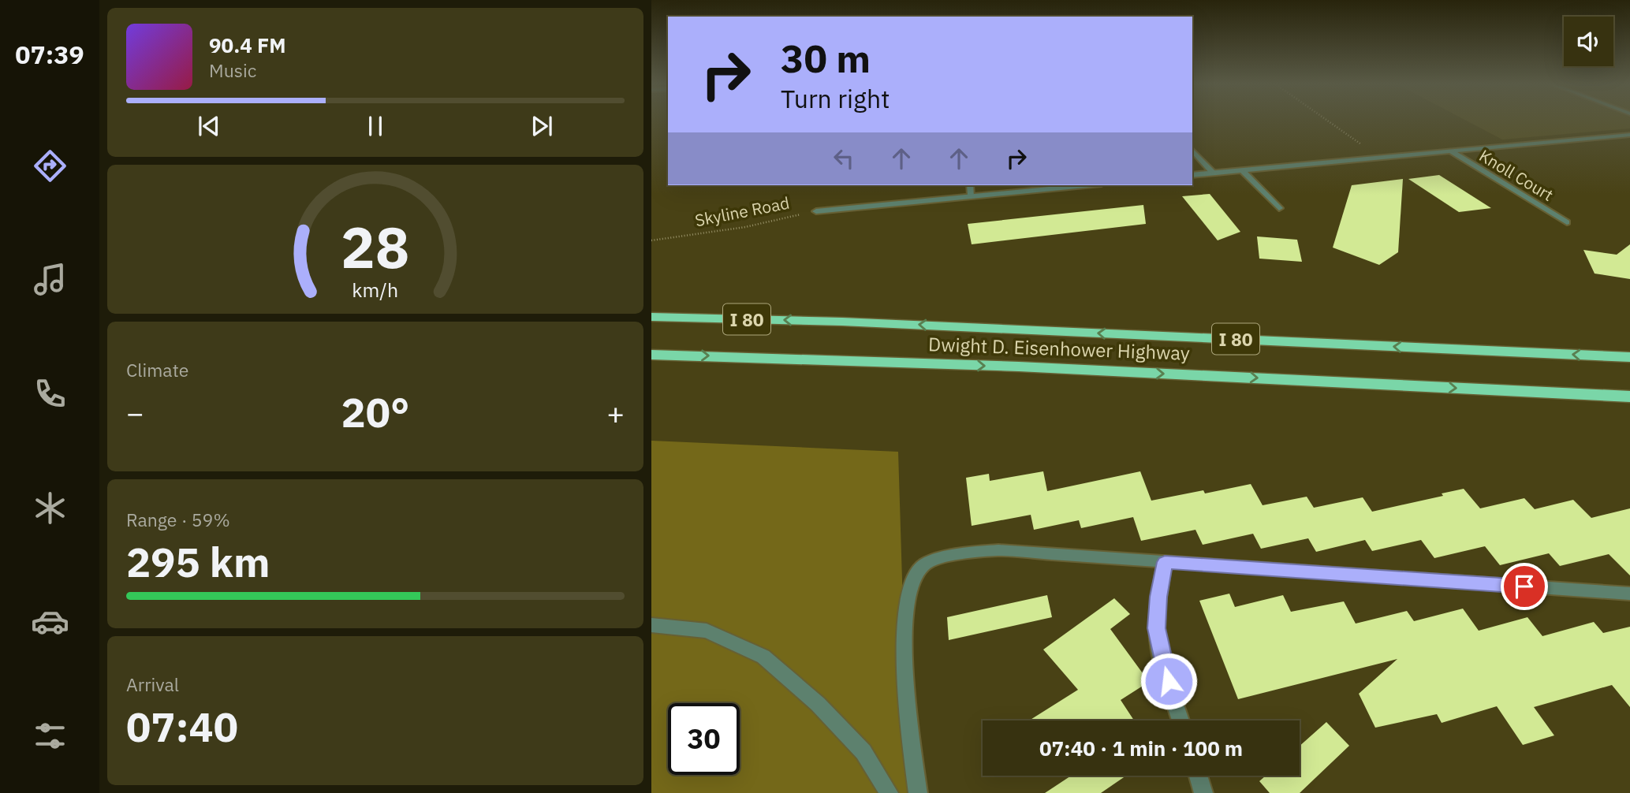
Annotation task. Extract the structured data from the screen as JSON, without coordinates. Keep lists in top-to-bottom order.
{
  "streets": {
    "highway": ["I 80", "Dwight D. Eisenhower Highway"],
    "street": ["Knoll Court", "Skyline Road"]
  },
  "page": {
    "tabs": "07:39",
    "turn": ["30 m", "Turn right"],
    "song": ["90.4 FM", "Music"],
    "tile": [
      "Climate",
      ["Range · 59%", "295 km"],
      ["Arrival", "07:40"]
    ],
    "heat": ["−", "20°", "+"],
    "limit": "30",
    "trip": "07:40 · 1 min · 100 m",
    "gauge": ["28", "km/h"]
  }
}
